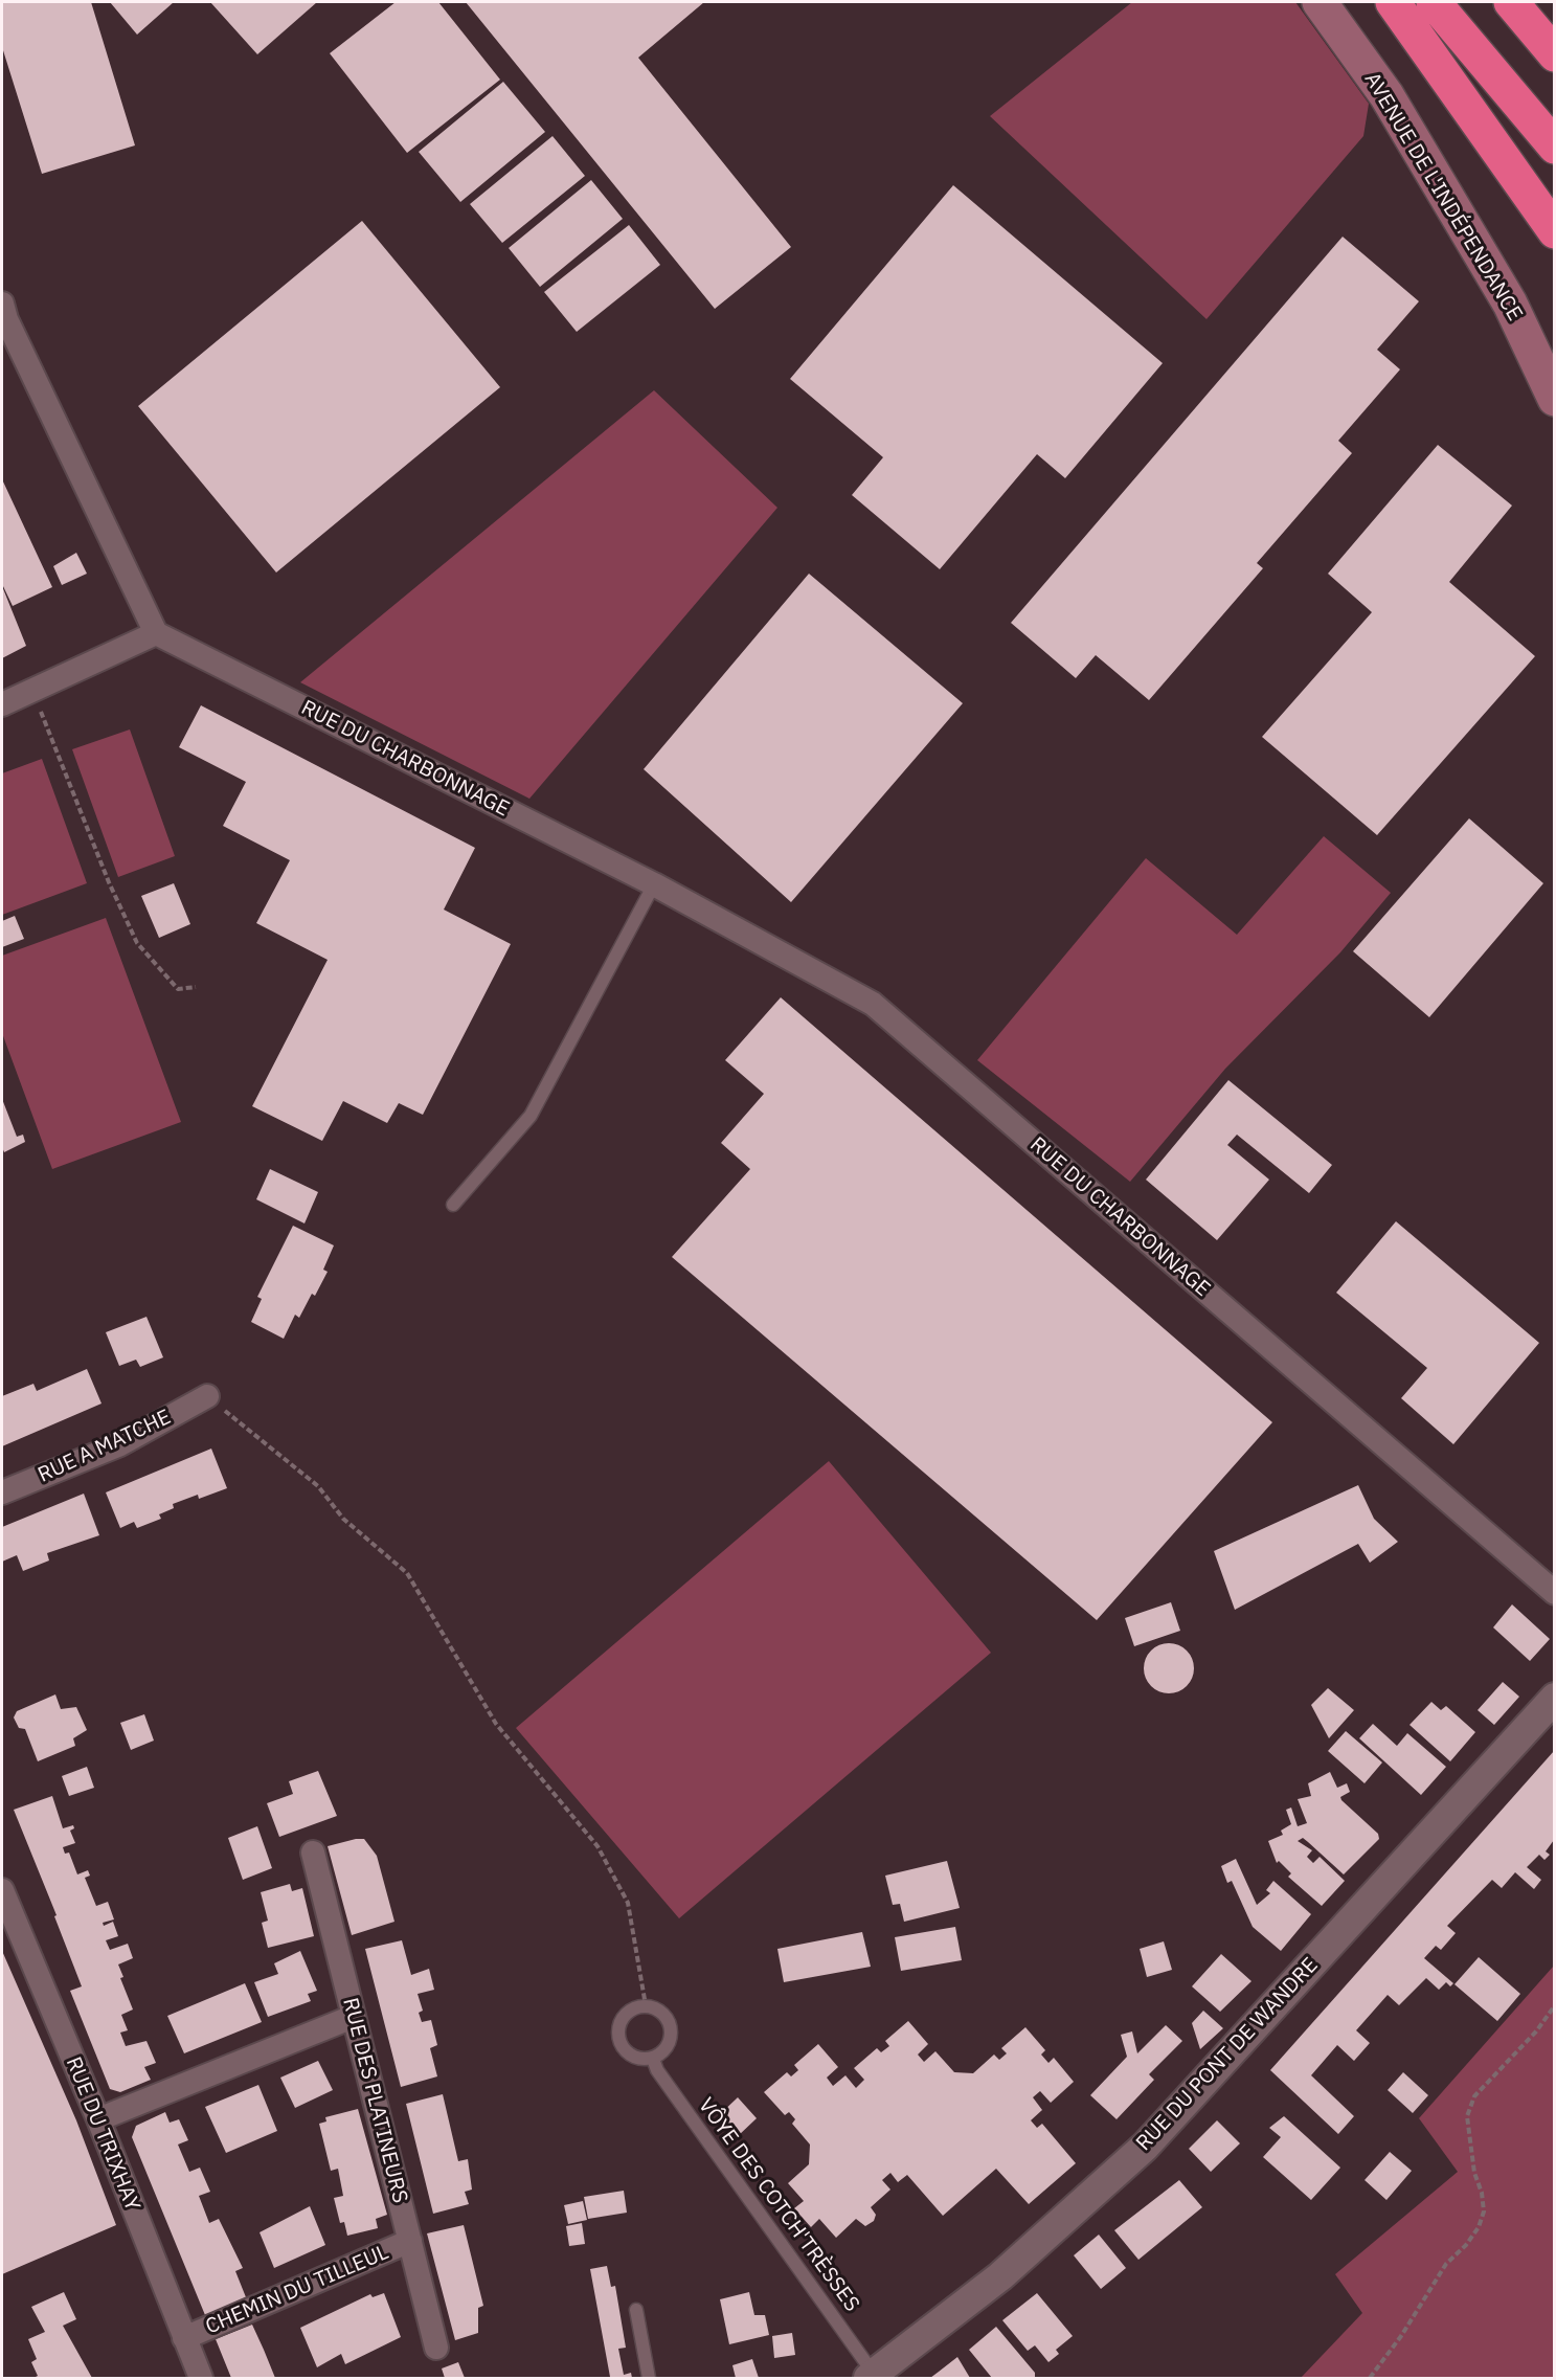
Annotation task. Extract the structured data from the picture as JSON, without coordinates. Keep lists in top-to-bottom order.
{
  "streets": {
    "main road": ["AVENUE DE L'INDÉPENDANCE"],
    "street": [
      "RUE DU CHARBONNAGE",
      "RUE A MATCHE",
      "RUE DU PONT DE WANDRE",
      "RUE DES PLATINEURS",
      "RUE DU TRIXHAY",
      "CHEMIN DU TILLEUL"
    ],
    "lane": ["VÔYE DES COTCH'TRÈSSES"]
  },
  "crossings": [
    ["RUE DU PONT DE WANDRE", "VÔYE DES COTCH'TRÈSSES"],
    ["RUE DES PLATINEURS", "CHEMIN DU TILLEUL"],
    ["RUE DU TRIXHAY", "CHEMIN DU TILLEUL"]
  ]
}
